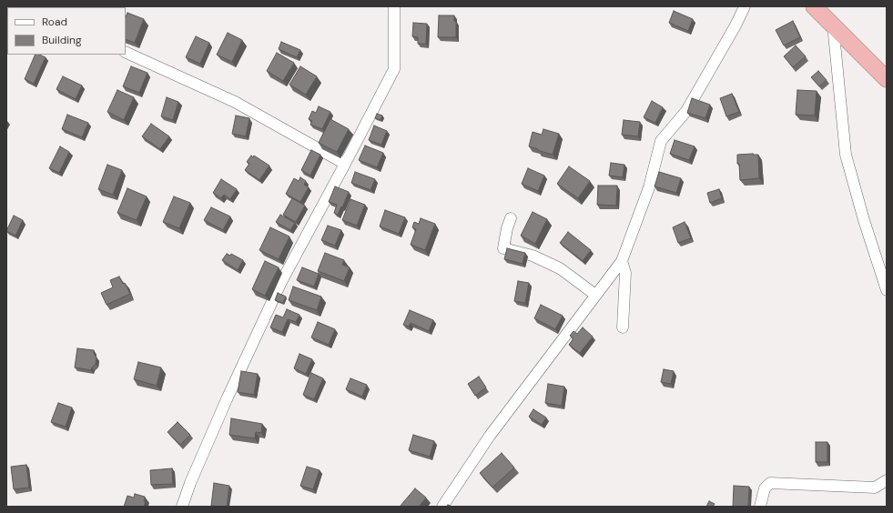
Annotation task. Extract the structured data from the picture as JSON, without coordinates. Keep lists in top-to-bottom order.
{
  "legend": ["Road", "Building"]
}
